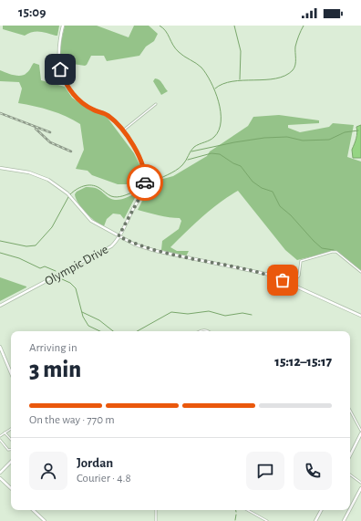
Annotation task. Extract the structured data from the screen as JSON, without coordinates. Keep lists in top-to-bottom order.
{
  "streets": {
    "street": ["Olympic Drive"]
  },
  "page": {
    "status": "15:09",
    "heading": ["3 min", "Arriving in", "15:12–15:17"],
    "panel": ["Jordan", "Courier · 4.8"],
    "bar": "On the way · 770 m"
  }
}
